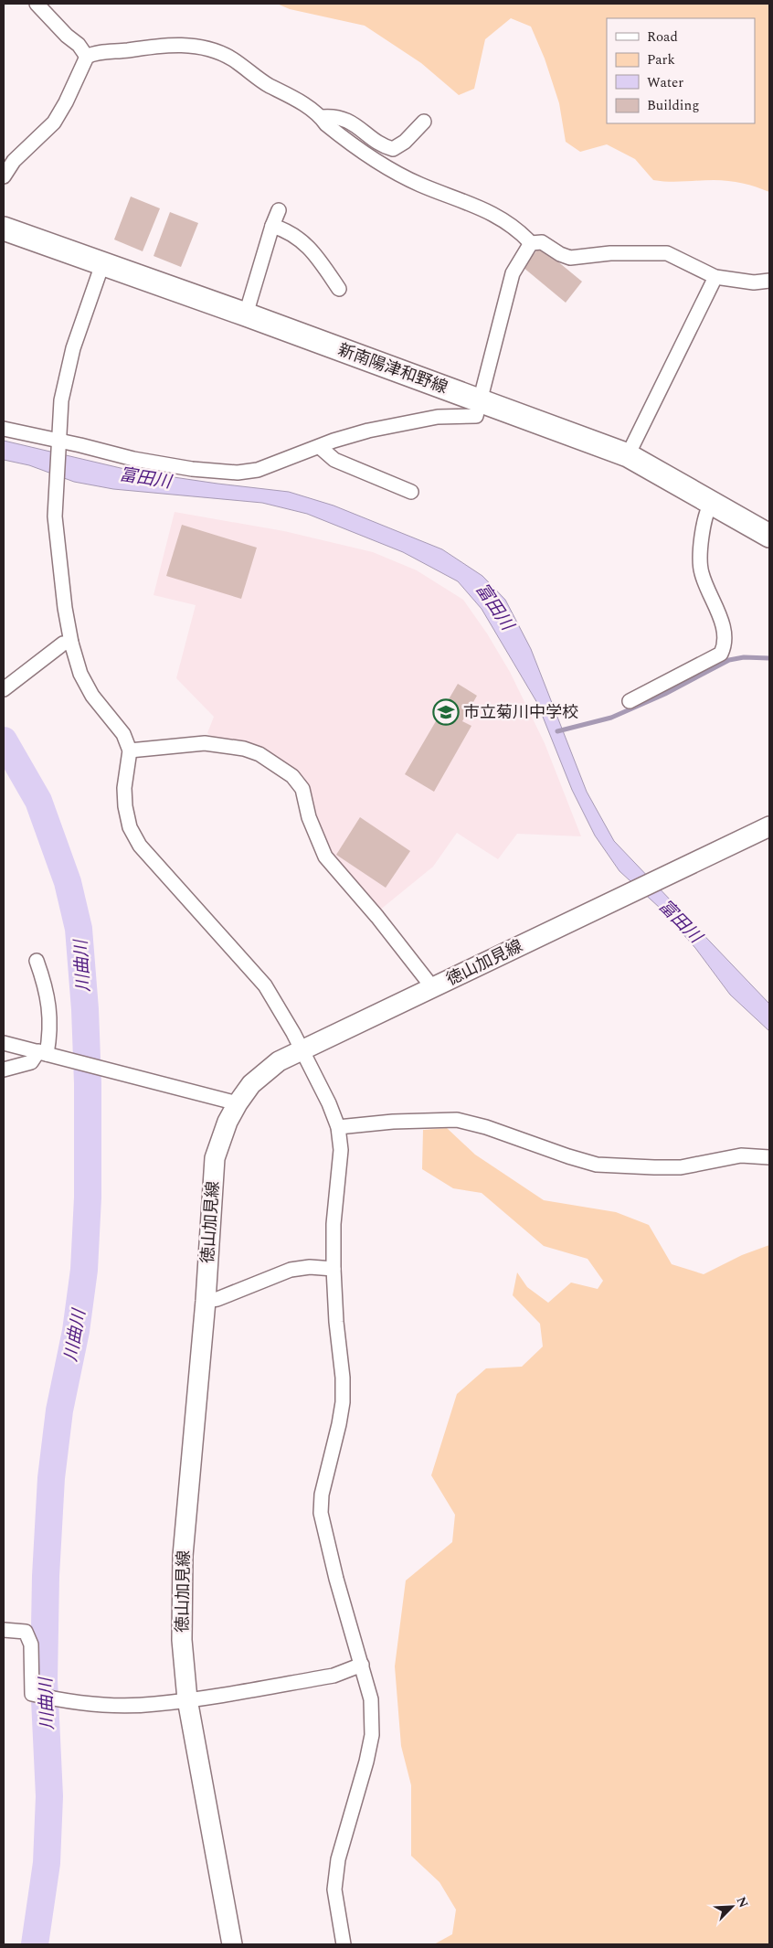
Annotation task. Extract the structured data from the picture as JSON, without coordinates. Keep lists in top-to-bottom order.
{
  "streets": {
    "main road": ["新南陽津和野線"],
    "street": ["徳山加見線"]
  },
  "water": ["富田川", "川曲川"],
  "places": {
    "school or university": ["市立菊川中学校"]
  },
  "legend": [
    "Road",
    "Park",
    "Water",
    "Building"
  ],
  "north": "top right"
}
